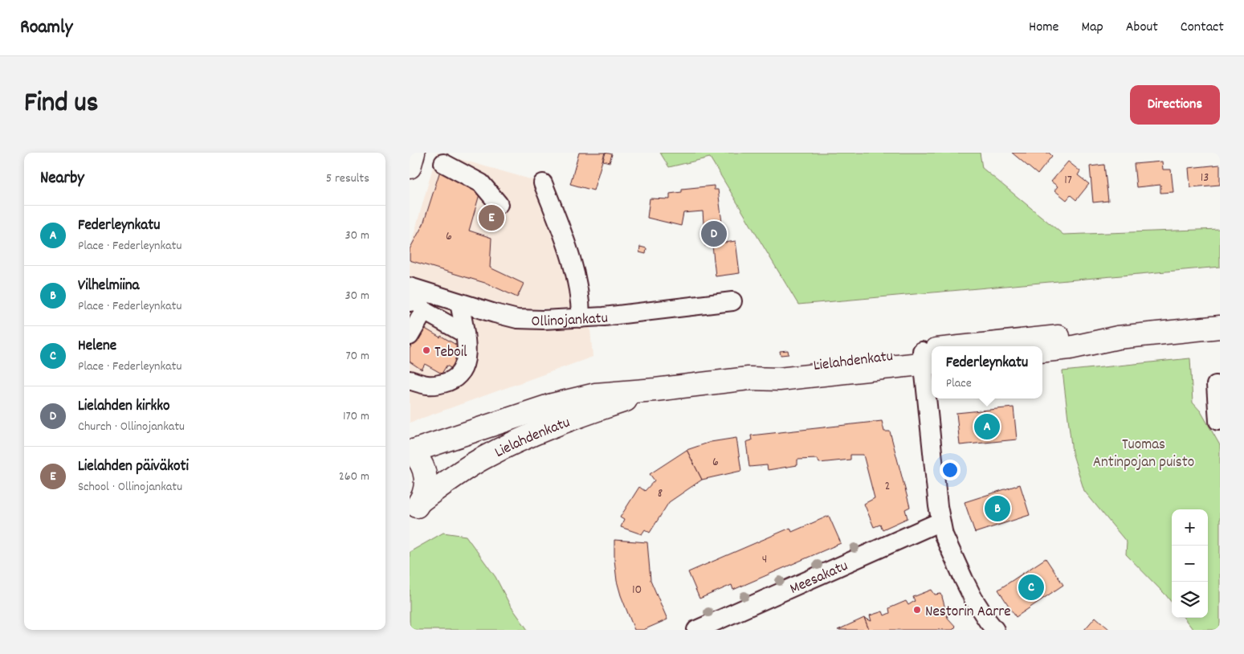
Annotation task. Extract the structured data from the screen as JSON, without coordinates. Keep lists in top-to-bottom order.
{
  "streets": {
    "main road": ["Lielahdenkatu"],
    "street": ["Ollinojankatu", "Meesakatu"]
  },
  "parks": ["Tuomas Antinpojan puisto"],
  "places": ["Teboil", "Nestorin Aarre"],
  "house_numbers": [
    "13",
    "17",
    "6",
    "6",
    "2",
    "8",
    "4",
    "10"
  ],
  "page": {
    "header": "Roamly",
    "nav": [
      "Home",
      "Map",
      "About",
      "Contact"
    ],
    "title": "Find us",
    "buttons": "Directions",
    "heading": ["Nearby", "5 results"],
    "pins": [
      "E",
      "D",
      "A",
      "B",
      "C"
    ],
    "list": [
      {
        "mark": "A",
        "name": "Federleynkatu",
        "note": "Place · Federleynkatu",
        "value": "30 m"
      },
      {
        "mark": "B",
        "name": "Vilhelmiina",
        "note": "Place · Federleynkatu",
        "value": "30 m"
      },
      {
        "mark": "C",
        "name": "Helene",
        "note": "Place · Federleynkatu",
        "value": "70 m"
      },
      {
        "mark": "D",
        "name": "Lielahden kirkko",
        "note": "Church · Ollinojankatu",
        "value": "170 m"
      },
      {
        "mark": "E",
        "name": "Lielahden päiväkoti",
        "note": "School · Ollinojankatu",
        "value": "260 m"
      }
    ],
    "popup": ["Federleynkatu", "Place"],
    "map_buttons": ["+", "−"]
  }
}
